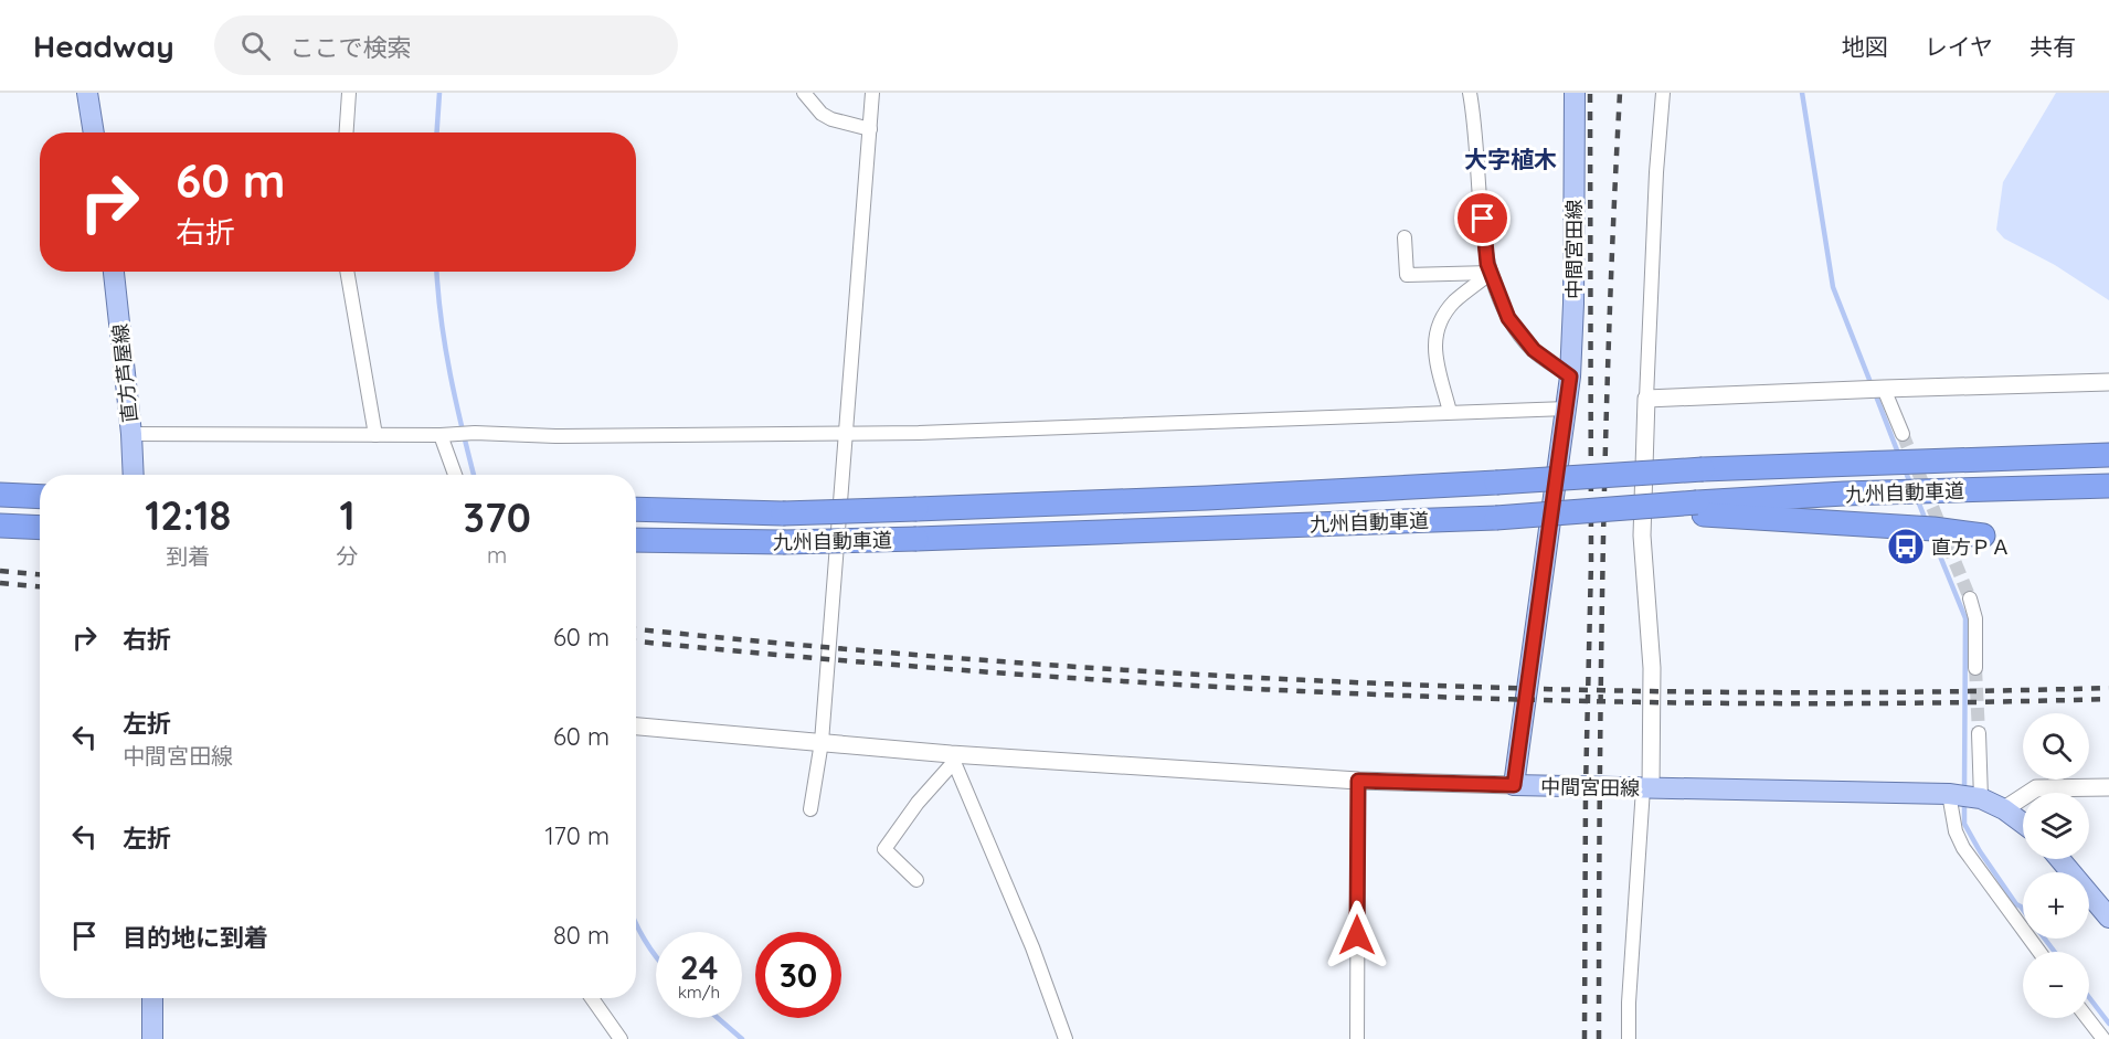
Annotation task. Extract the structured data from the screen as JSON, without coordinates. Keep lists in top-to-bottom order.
{
  "streets": {
    "highway": ["九州自動車道"],
    "main road": ["中間宮田線", "直方芦屋線"]
  },
  "districts": ["大字植木"],
  "places": {
    "bus stop": ["直方ＰＡ"]
  },
  "page": {
    "header": "Headway",
    "search": "ここで検索",
    "nav": ["地図", "レイヤ", "共有"],
    "turn": ["60 m", "右折"],
    "eta": [
      "12:18",
      "到着",
      "1",
      "分",
      "370",
      "m"
    ],
    "list": [
      {
        "name": "右折",
        "value": "60 m"
      },
      {
        "name": "左折",
        "note": "中間宮田線",
        "value": "60 m"
      },
      {
        "name": "左折",
        "value": "170 m"
      },
      {
        "name": "目的地に到着",
        "value": "80 m"
      }
    ],
    "map_buttons": ["+", "−"],
    "speed": "24 km/h",
    "limit": "30"
  }
}
